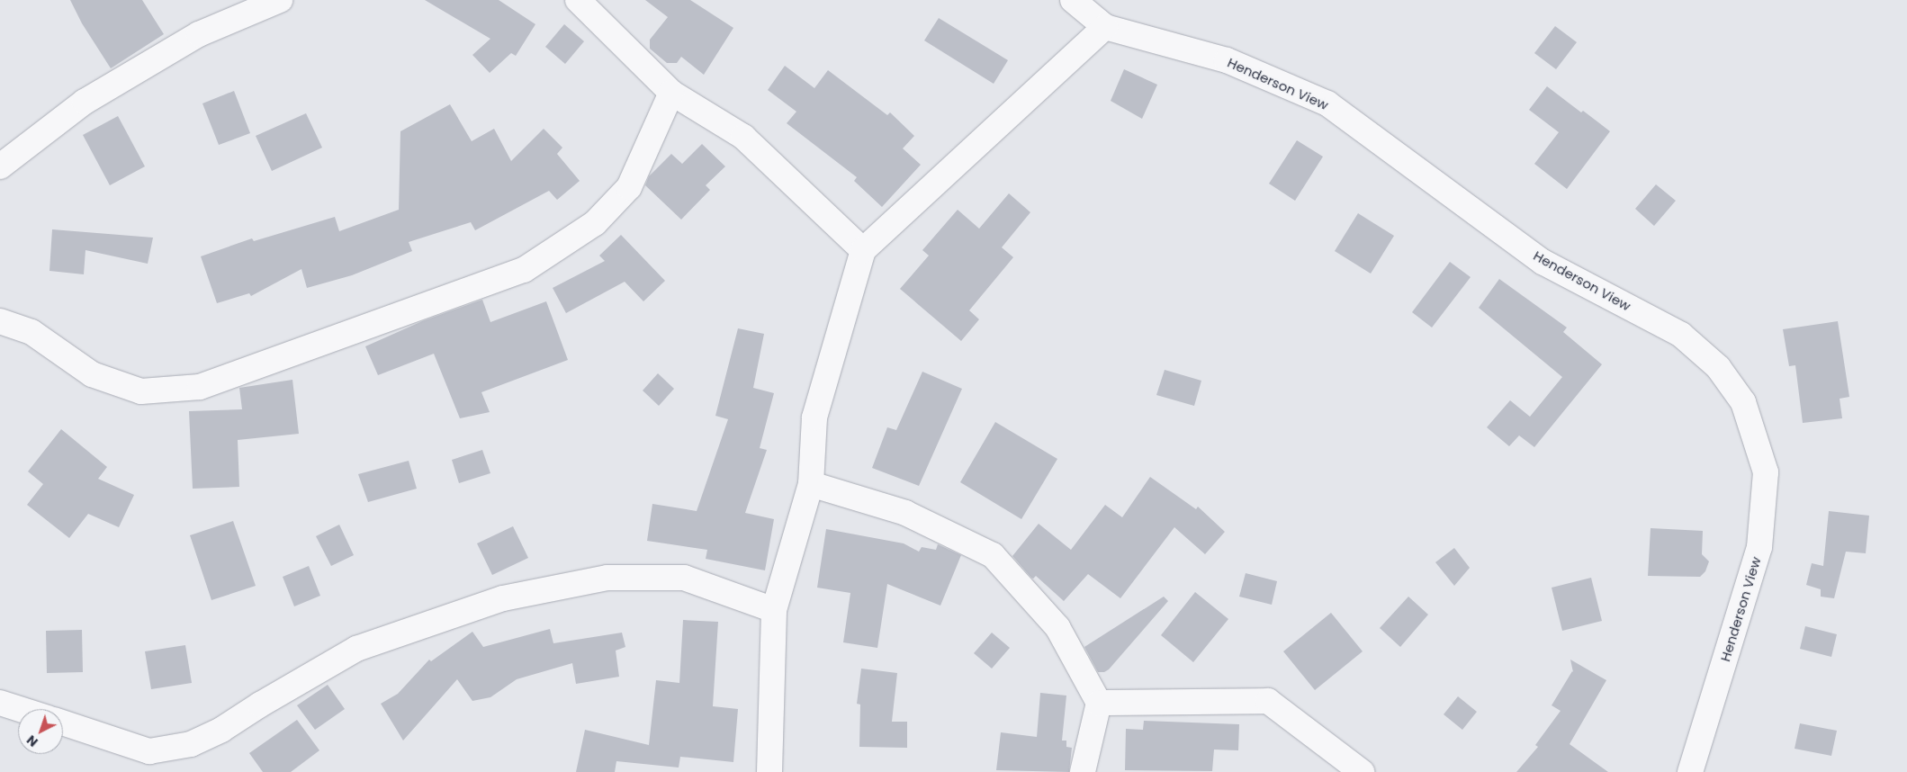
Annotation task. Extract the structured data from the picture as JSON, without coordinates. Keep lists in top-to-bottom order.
{
  "streets": {
    "street": ["Henderson View"]
  },
  "north": "bottom left"
}
